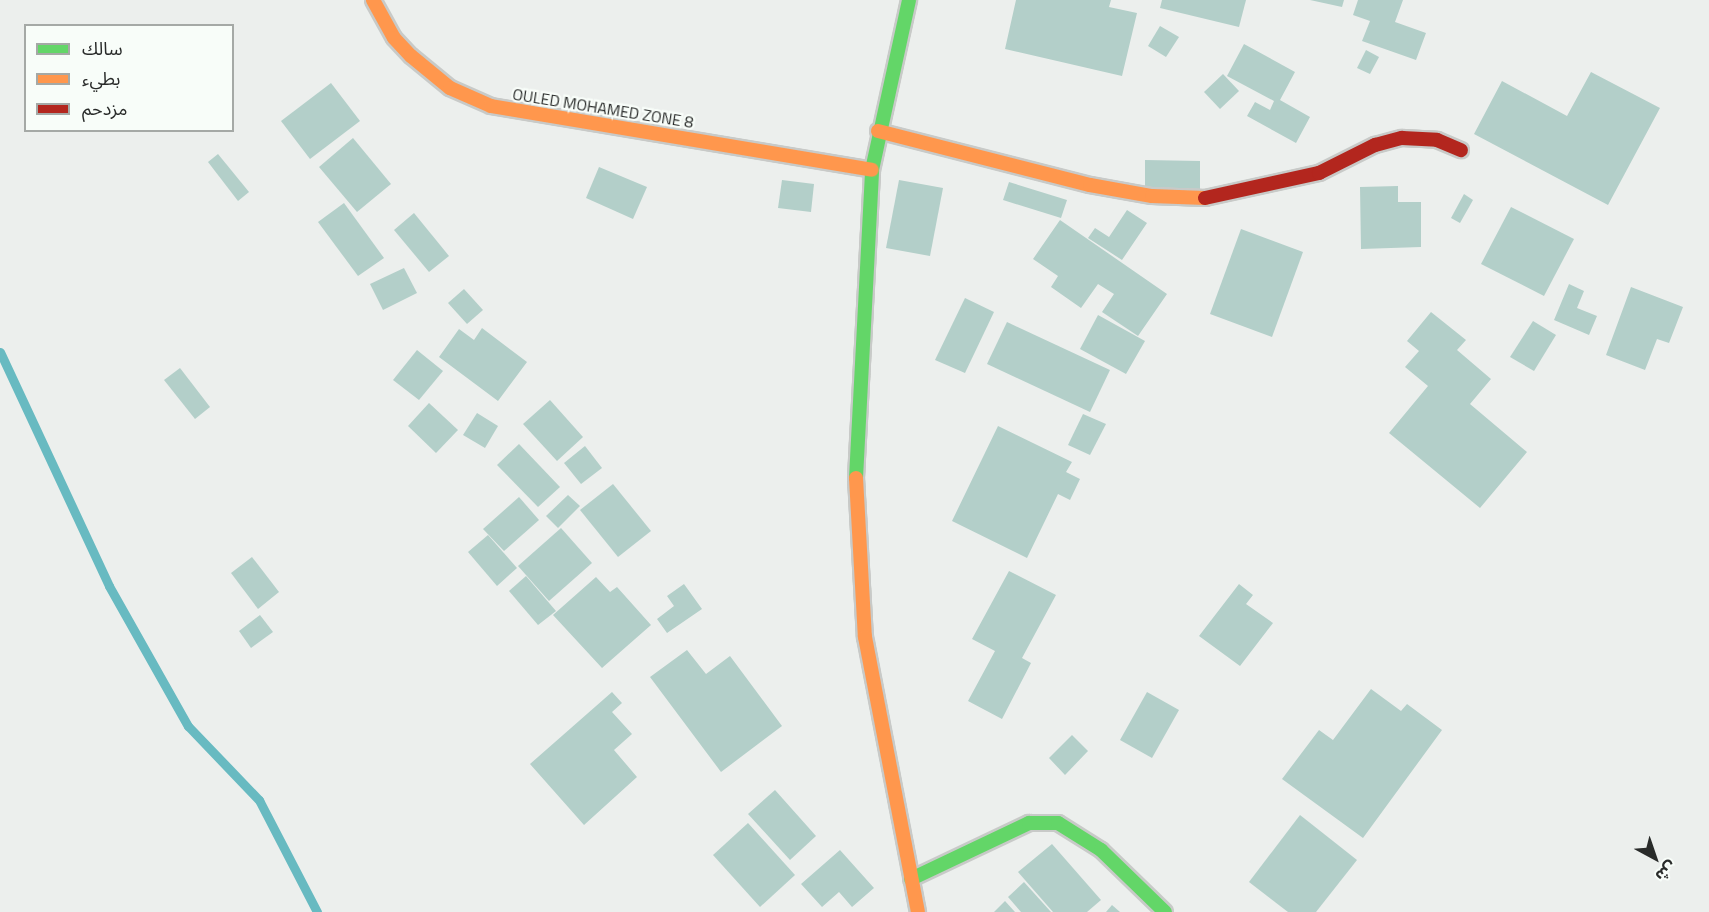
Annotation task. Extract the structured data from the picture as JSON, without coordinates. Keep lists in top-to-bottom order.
{
  "streets": {
    "main road": ["OULED MOHAMED ZONE 8"]
  },
  "legend": ["سالك", "بطيء", "مزدحم"],
  "north": "bottom right"
}
